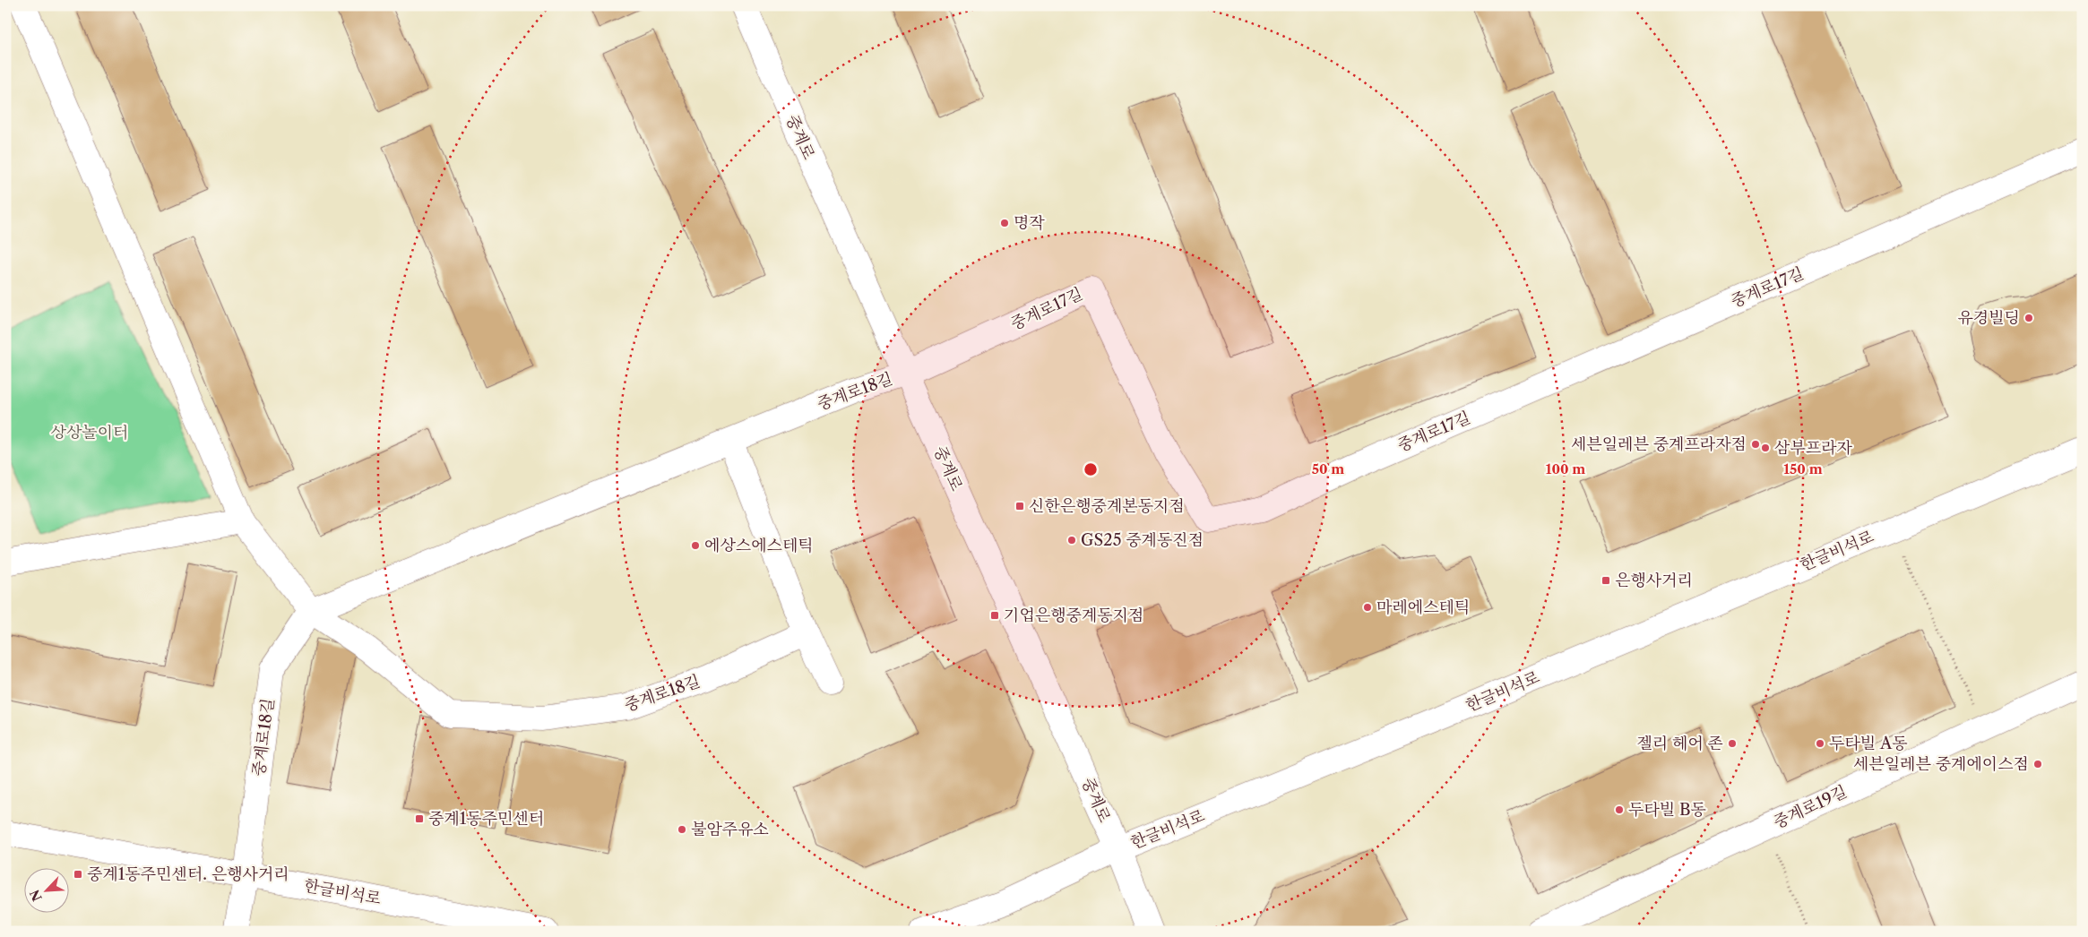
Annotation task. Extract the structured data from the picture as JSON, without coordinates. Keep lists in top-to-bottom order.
{
  "streets": {
    "street": [
      "중계로",
      "중계로17길",
      "중계로18길",
      "한글비석로",
      "중계로19길"
    ]
  },
  "crossings": [
    ["중계로", "중계로17길"],
    ["중계로", "중계로18길"],
    ["중계로", "한글비석로"],
    ["중계로17길", "중계로18길"],
    ["중계로18길", "한글비석로"]
  ],
  "parks": ["상상놀이터"],
  "places": {
    "other": [
      "명작",
      "유경빌딩",
      "세븐일레븐 중계프라자점",
      "삼부프라자",
      "GS25 중계동진점",
      "에상스에스테틱",
      "마레에스테틱",
      "젤리 헤어 존",
      "두타빌 A동",
      "세븐일레븐 중계에이스점",
      "두타빌 B동",
      "불암주유소"
    ],
    "transit": [
      "신한은행중계본동지점",
      "은행사거리",
      "기업은행중계동지점",
      "중계1동주민센터",
      "중계1동주민센터. 은행사거리"
    ]
  },
  "north": "bottom left",
  "rings": ["50 m", "100 m", "150 m"]
}
